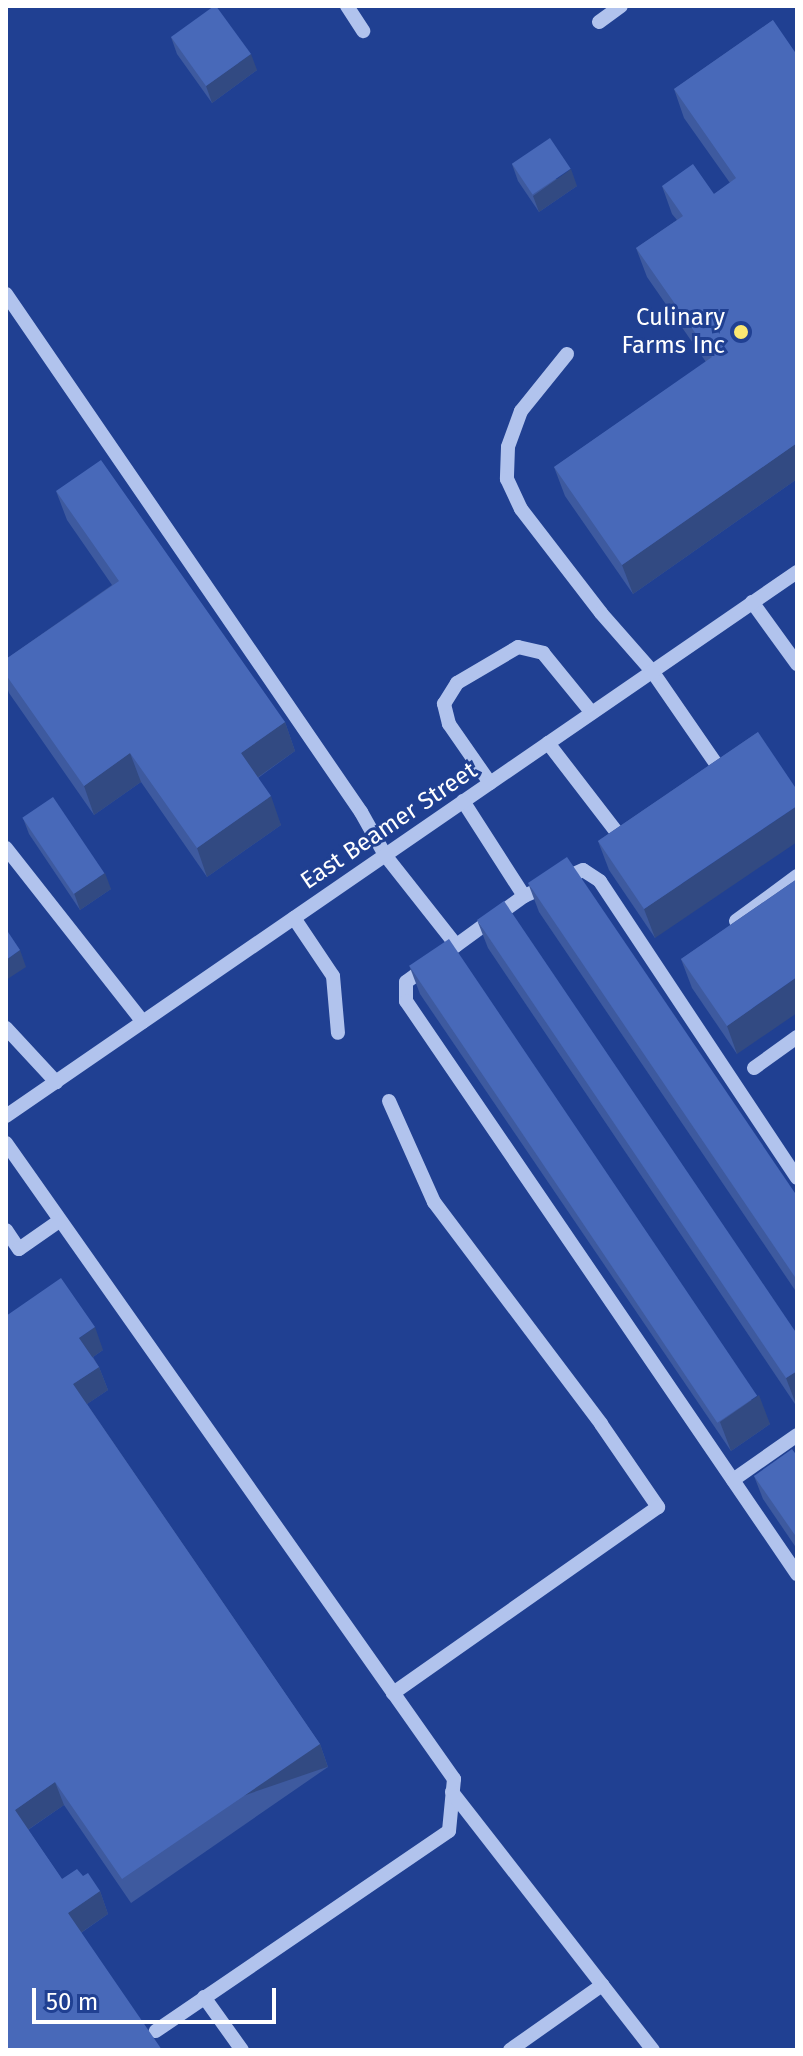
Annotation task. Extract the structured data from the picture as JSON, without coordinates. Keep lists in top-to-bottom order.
{
  "streets": {
    "street": ["East Beamer Street"]
  },
  "places": ["Culinary Farms Inc"],
  "scale_bar": "50 m"
}
